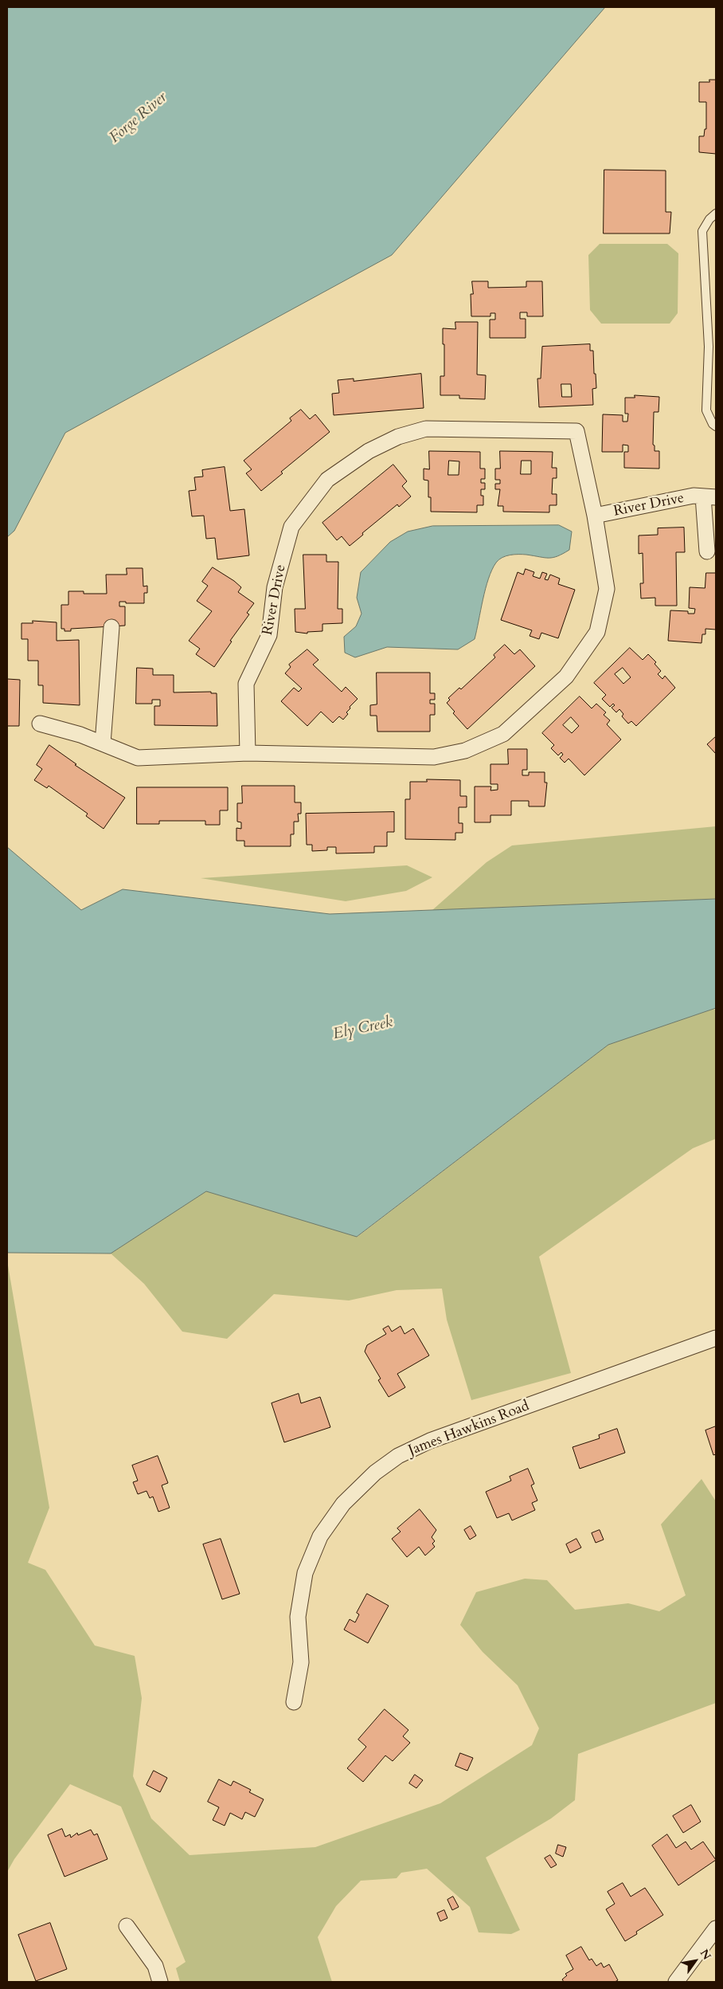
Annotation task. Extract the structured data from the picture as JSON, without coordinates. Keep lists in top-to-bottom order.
{
  "streets": {
    "street": ["River Drive", "James Hawkins Road"]
  },
  "water": ["Forge River", "Ely Creek"],
  "north": "top right"
}
